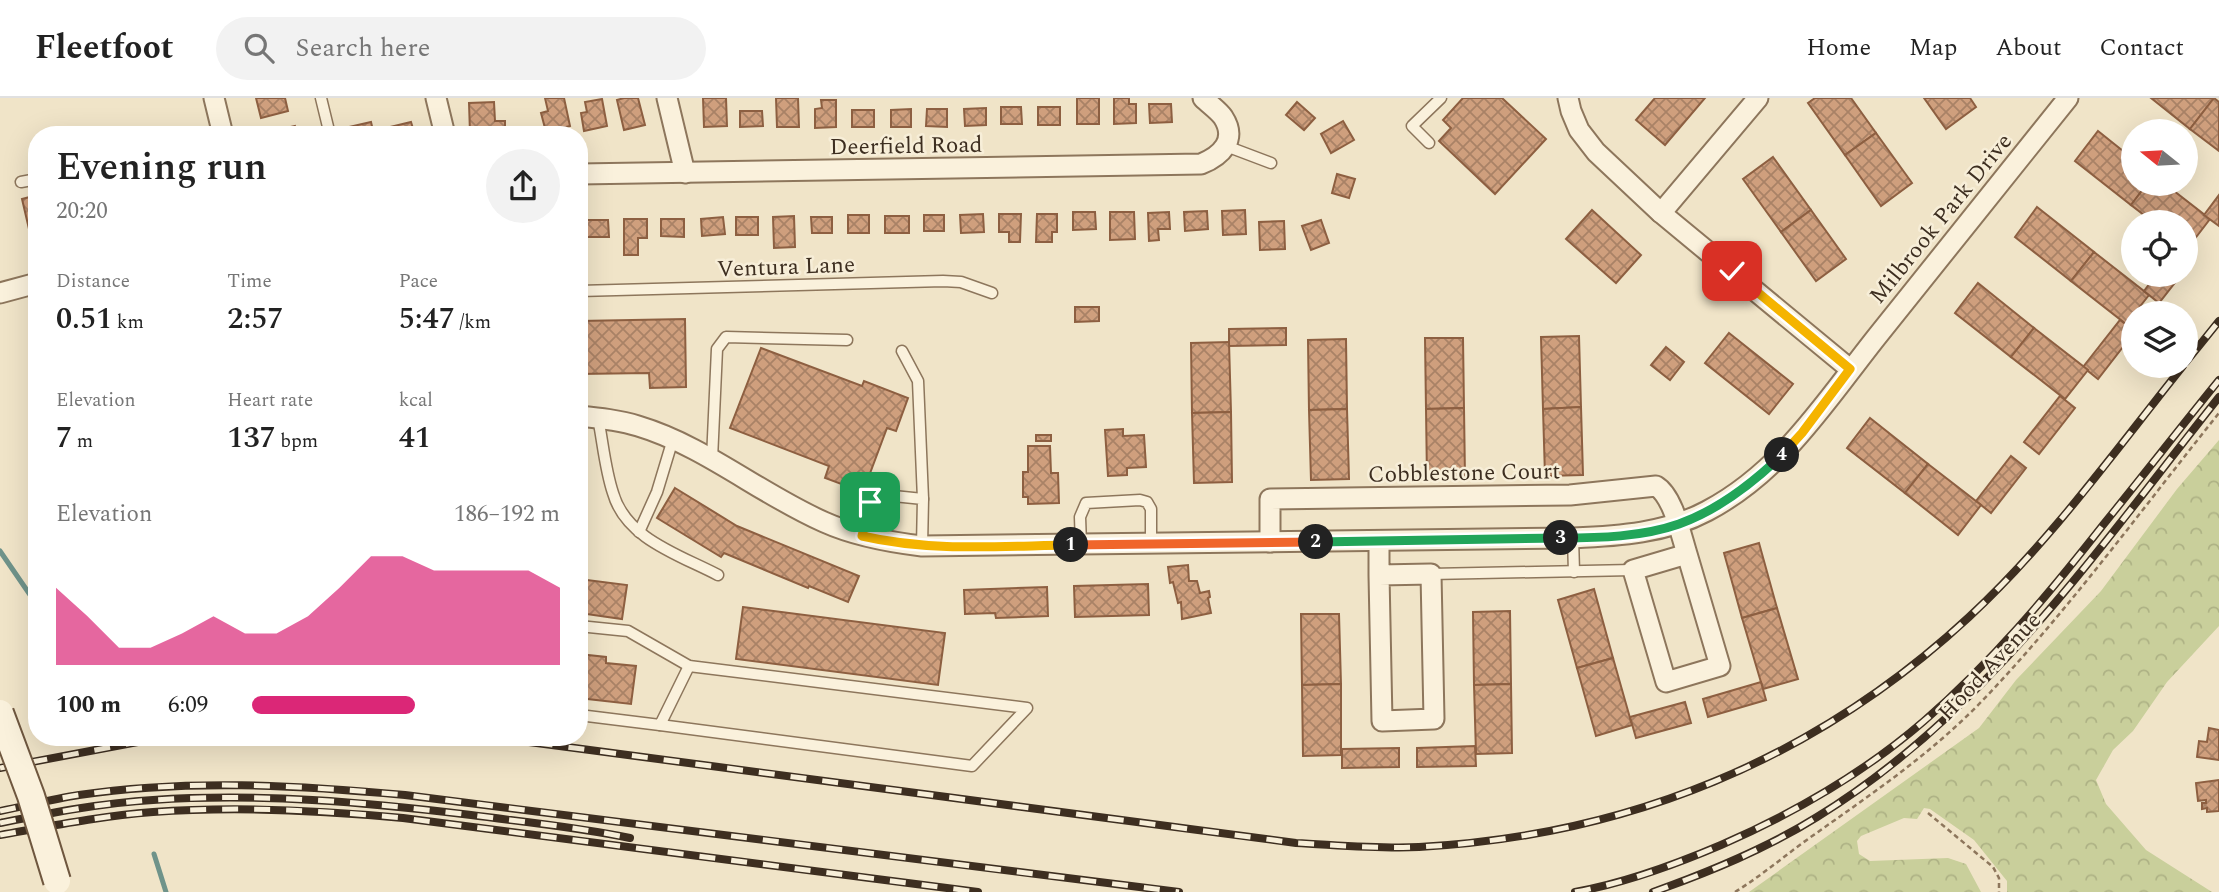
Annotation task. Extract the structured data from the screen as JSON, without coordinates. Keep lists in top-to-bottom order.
{
  "streets": {
    "street": ["Deerfield Road", "Milbrook Park Drive", "Cobblestone Court"],
    "lane": ["Ventura Lane"],
    "path": ["Hood Avenue"]
  },
  "crossings": [
    ["Milbrook Park Drive", "Cobblestone Court"]
  ],
  "north": "left",
  "page": {
    "header": "Fleetfoot",
    "search": "Search here",
    "nav": [
      "Home",
      "Map",
      "About",
      "Contact"
    ],
    "heading": ["Evening run", "20:20"],
    "stats": [
      ["Distance", "0.51 km"],
      ["Time", "2:57"],
      ["Pace", "5:47 /km"],
      ["Elevation", "7 m"],
      ["Heart rate", "137 bpm"],
      ["kcal", "41"]
    ],
    "pins": [
      "4",
      "3",
      "2",
      "1"
    ],
    "chart": ["Elevation", "186–192 m"],
    "list": [
      {
        "name": "100 m",
        "note": "6:09"
      }
    ]
  }
}
